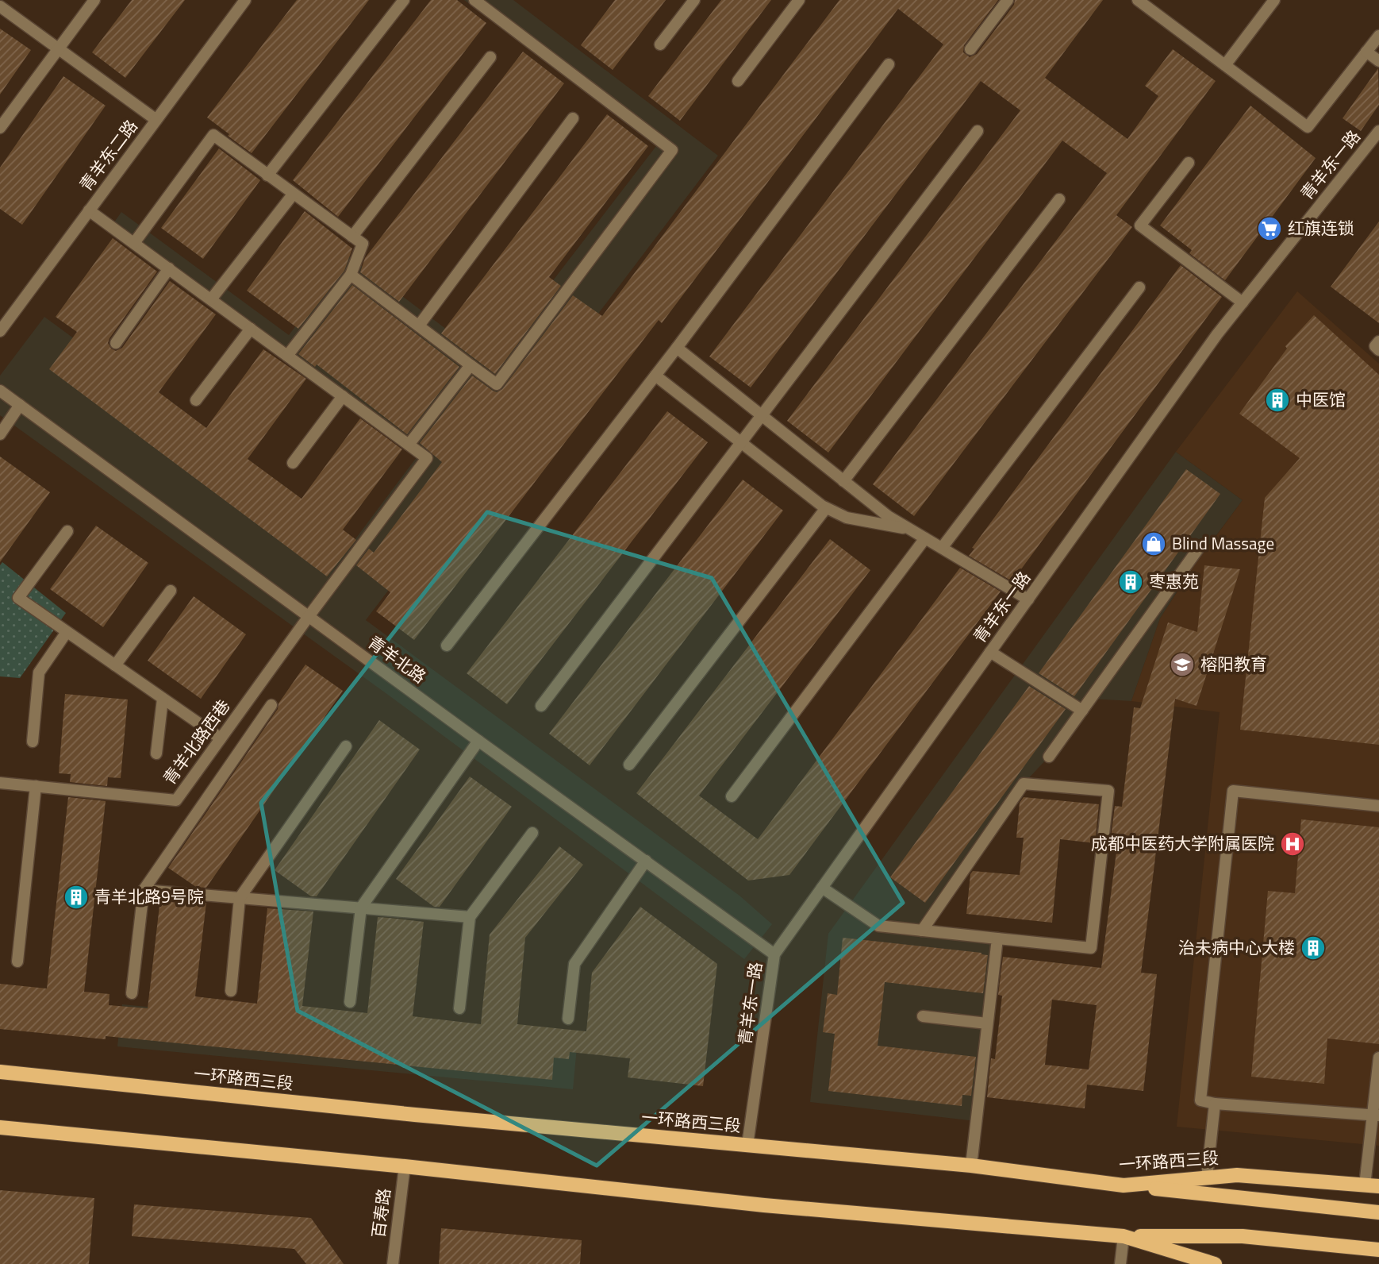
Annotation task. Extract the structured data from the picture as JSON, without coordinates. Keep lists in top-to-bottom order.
{
  "streets": {
    "main road": ["一环路西三段"],
    "street": [
      "青羊东二路",
      "青羊东一路",
      "青羊北路",
      "青羊北路西巷",
      "百寿路"
    ]
  },
  "crossings": [
    ["青羊东一路", "青羊北路"],
    ["青羊东一路", "一环路西三段"],
    ["青羊北路", "青羊北路西巷"]
  ],
  "places": {
    "supermarket": ["红旗连锁"],
    "building": [
      "中医馆",
      "枣惠苑",
      "青羊北路9号院",
      "治未病中心大楼"
    ],
    "shop": ["Blind Massage"],
    "school or university": ["榕阳教育"],
    "hospital": ["成都中医药大学附属医院"]
  }
}
